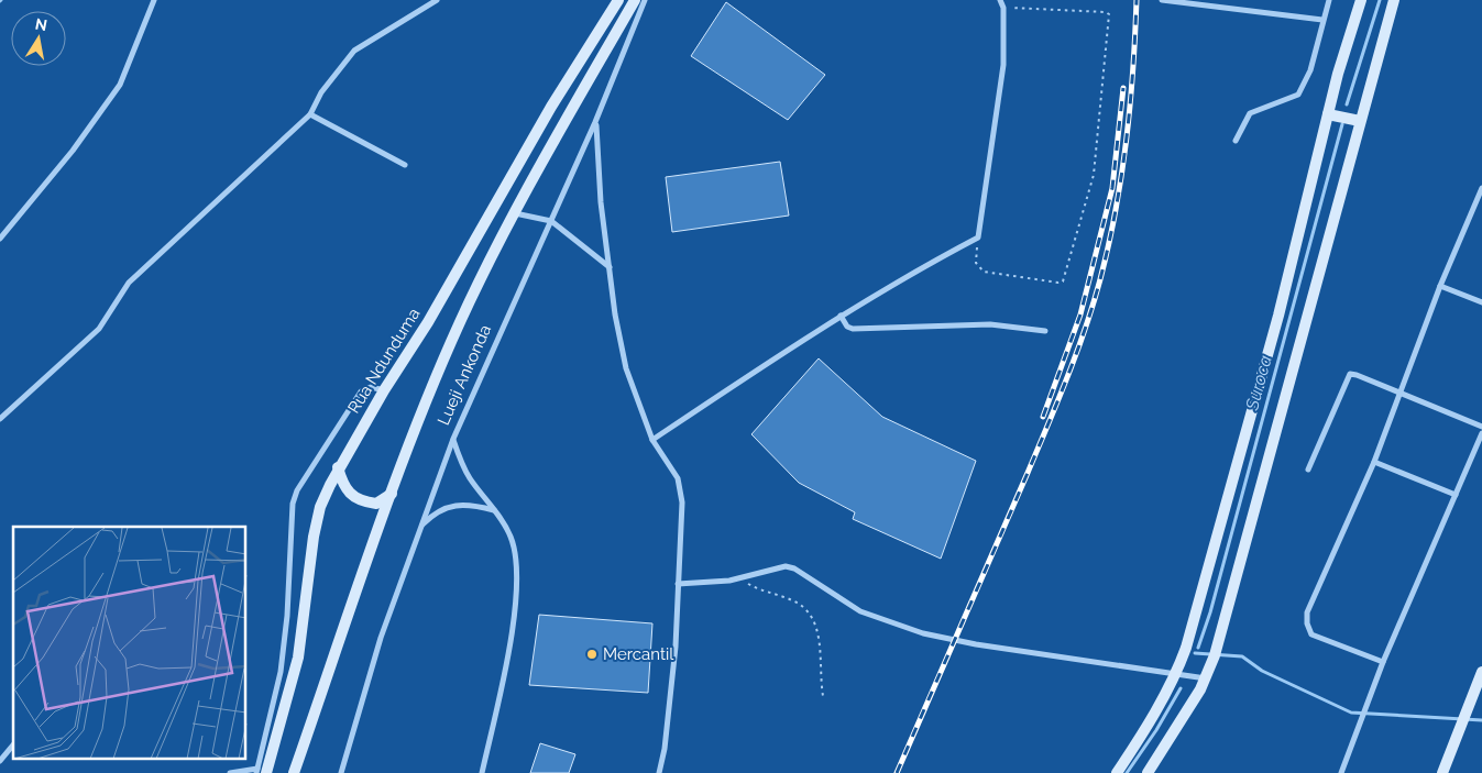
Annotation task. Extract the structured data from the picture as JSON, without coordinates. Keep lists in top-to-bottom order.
{
  "streets": {
    "main road": ["Rua Ndunduma", "Lueji Ankonda"]
  },
  "water": ["Suroca"],
  "places": ["Mercantil"],
  "north": "top"
}
